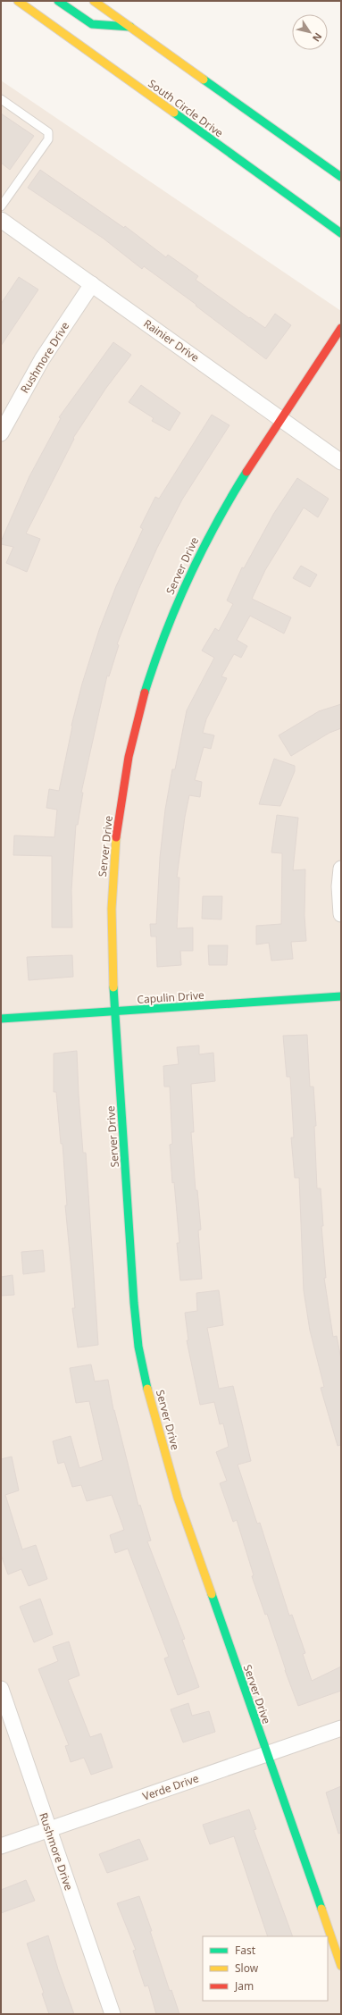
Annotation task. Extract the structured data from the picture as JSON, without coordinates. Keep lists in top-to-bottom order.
{
  "streets": {
    "street": [
      "South Circle Drive",
      "Rainier Drive",
      "Rushmore Drive",
      "Server Drive",
      "Capulin Drive",
      "Verde Drive"
    ]
  },
  "crossings": [
    ["Rainier Drive", "Rushmore Drive"],
    ["Rainier Drive", "Server Drive"],
    ["Rushmore Drive", "Verde Drive"],
    ["Server Drive", "Capulin Drive"],
    ["Server Drive", "Verde Drive"]
  ],
  "legend": ["Fast", "Slow", "Jam"],
  "north": "bottom right"
}
